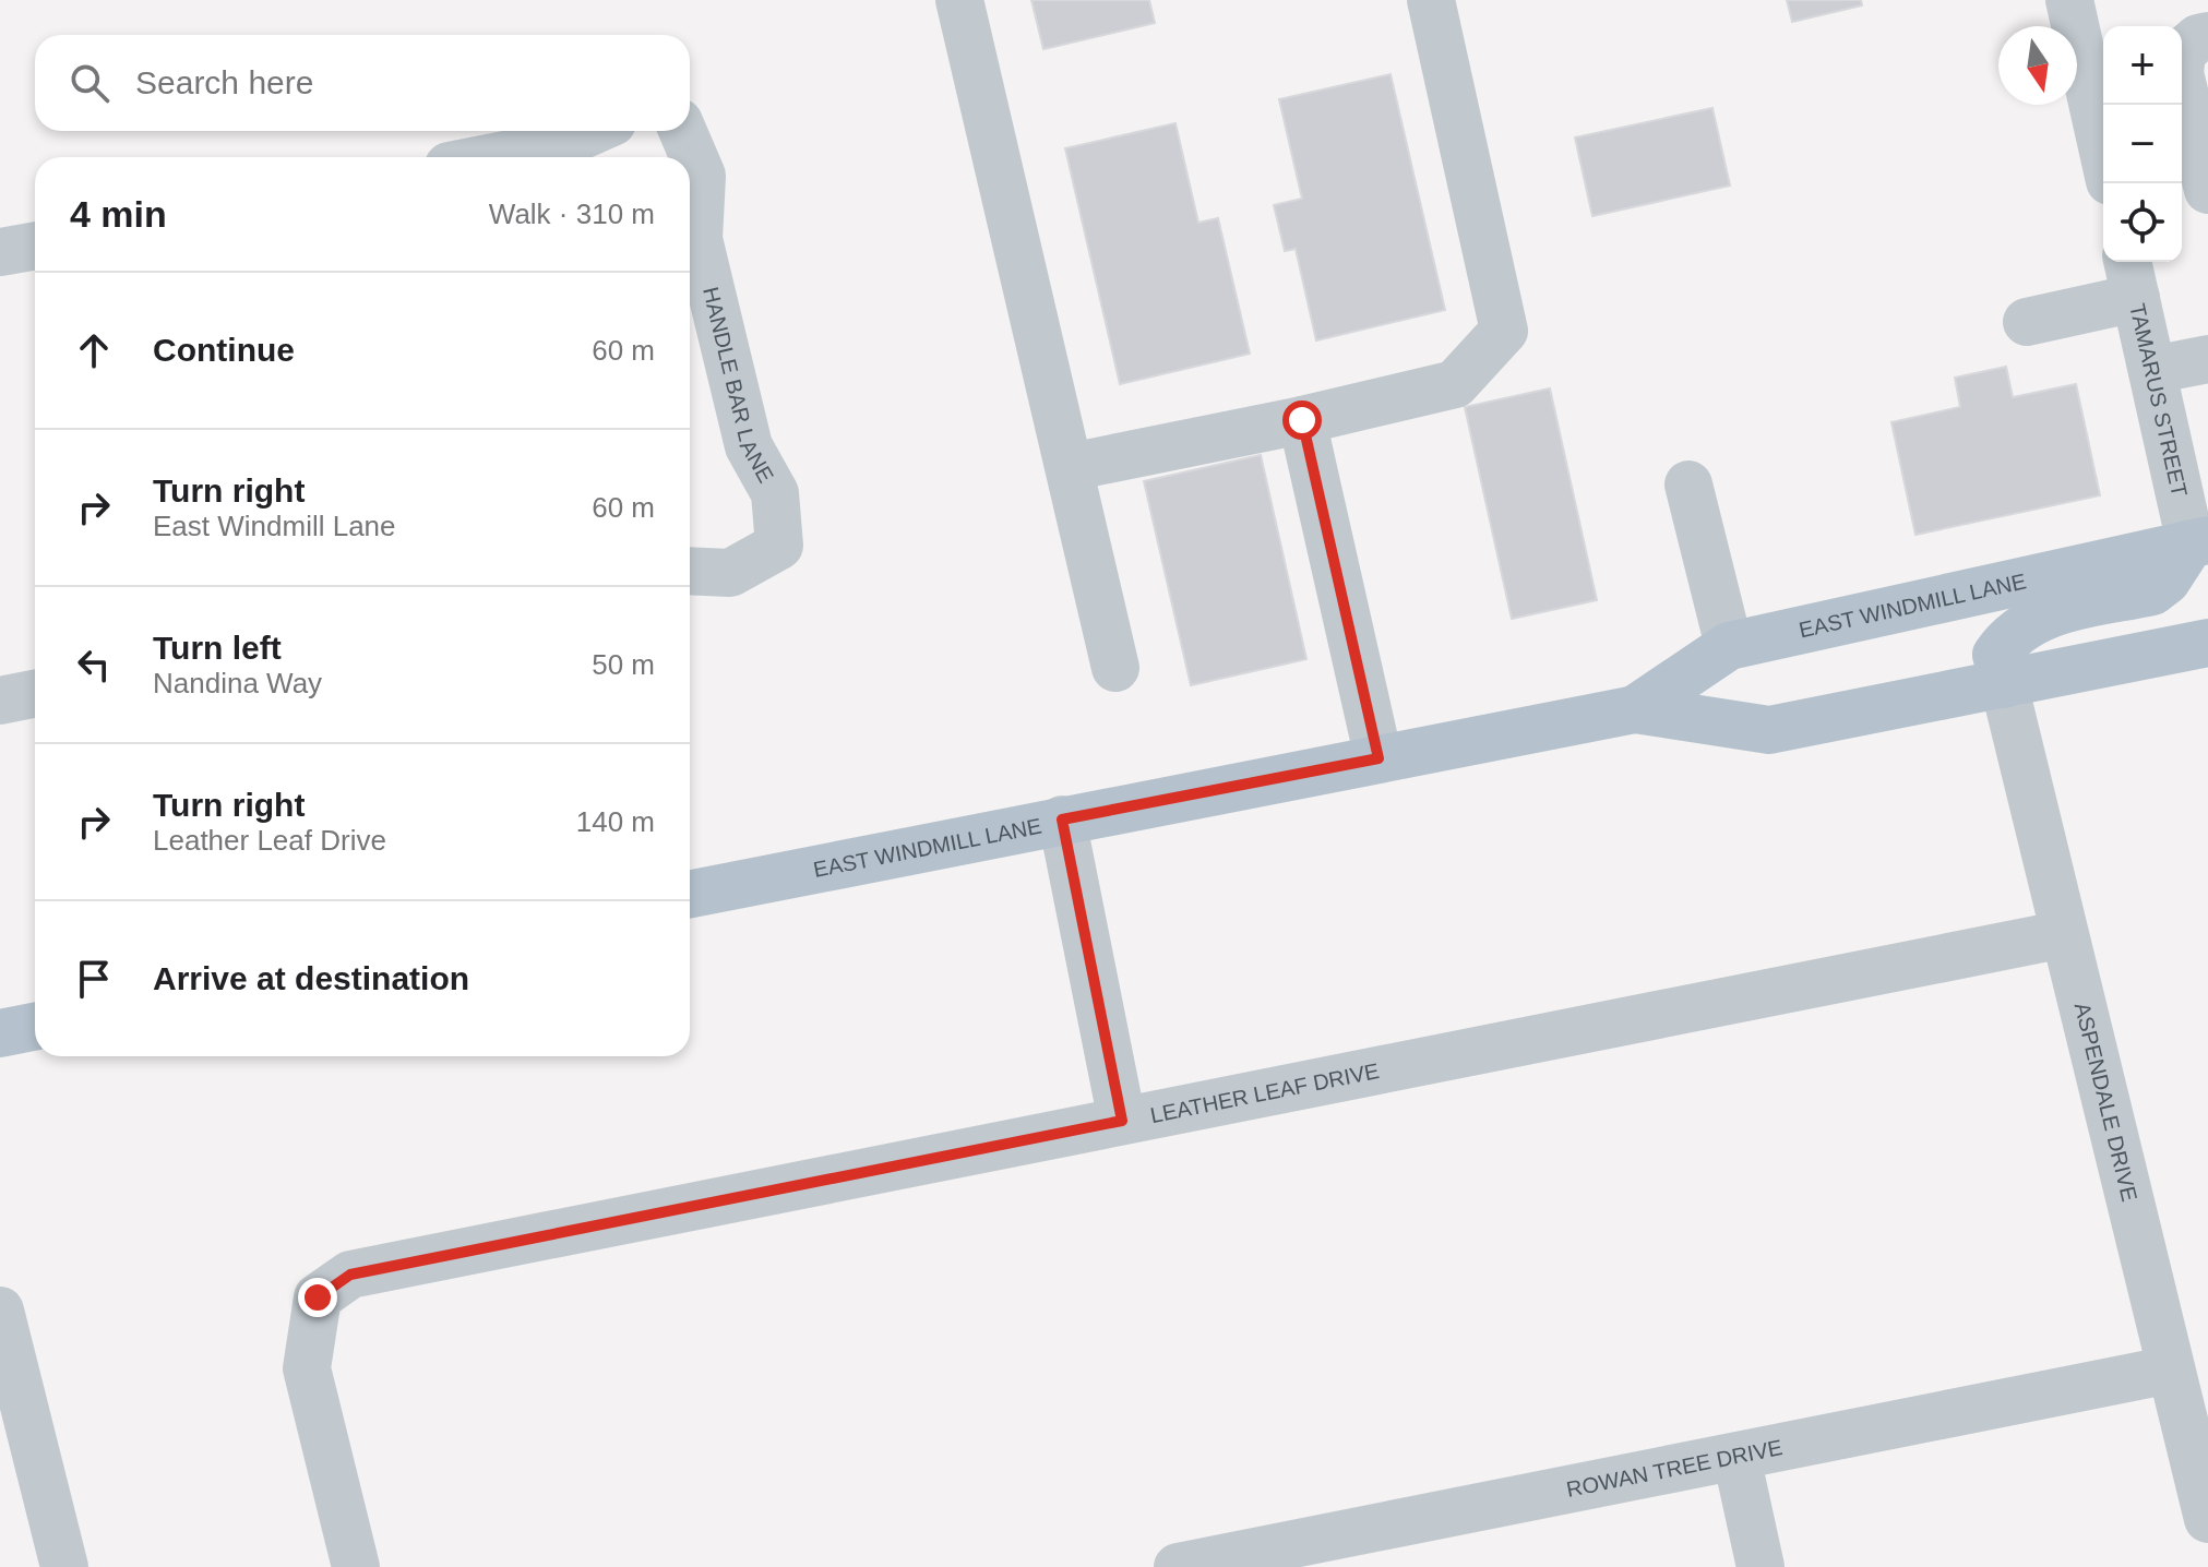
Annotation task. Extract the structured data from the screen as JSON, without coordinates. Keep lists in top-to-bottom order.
{
  "streets": {
    "main road": ["EAST WINDMILL LANE"],
    "street": [
      "HANDLE BAR LANE",
      "TAMARUS STREET",
      "LEATHER LEAF DRIVE",
      "ASPENDALE DRIVE",
      "ROWAN TREE DRIVE"
    ]
  },
  "crossings": [
    ["TAMARUS STREET", "EAST WINDMILL LANE"],
    ["EAST WINDMILL LANE", "ASPENDALE DRIVE"],
    ["LEATHER LEAF DRIVE", "ASPENDALE DRIVE"],
    ["ASPENDALE DRIVE", "ROWAN TREE DRIVE"]
  ],
  "north": "bottom",
  "page": {
    "map_buttons": ["+", "−"],
    "search": "Search here",
    "heading": ["4 min", "Walk · 310 m"],
    "list": [
      ["Continue", "60 m"],
      ["Turn right", "East Windmill Lane", "60 m"],
      ["Turn left", "Nandina Way", "50 m"],
      ["Turn right", "Leather Leaf Drive", "140 m"],
      "Arrive at destination"
    ]
  }
}
